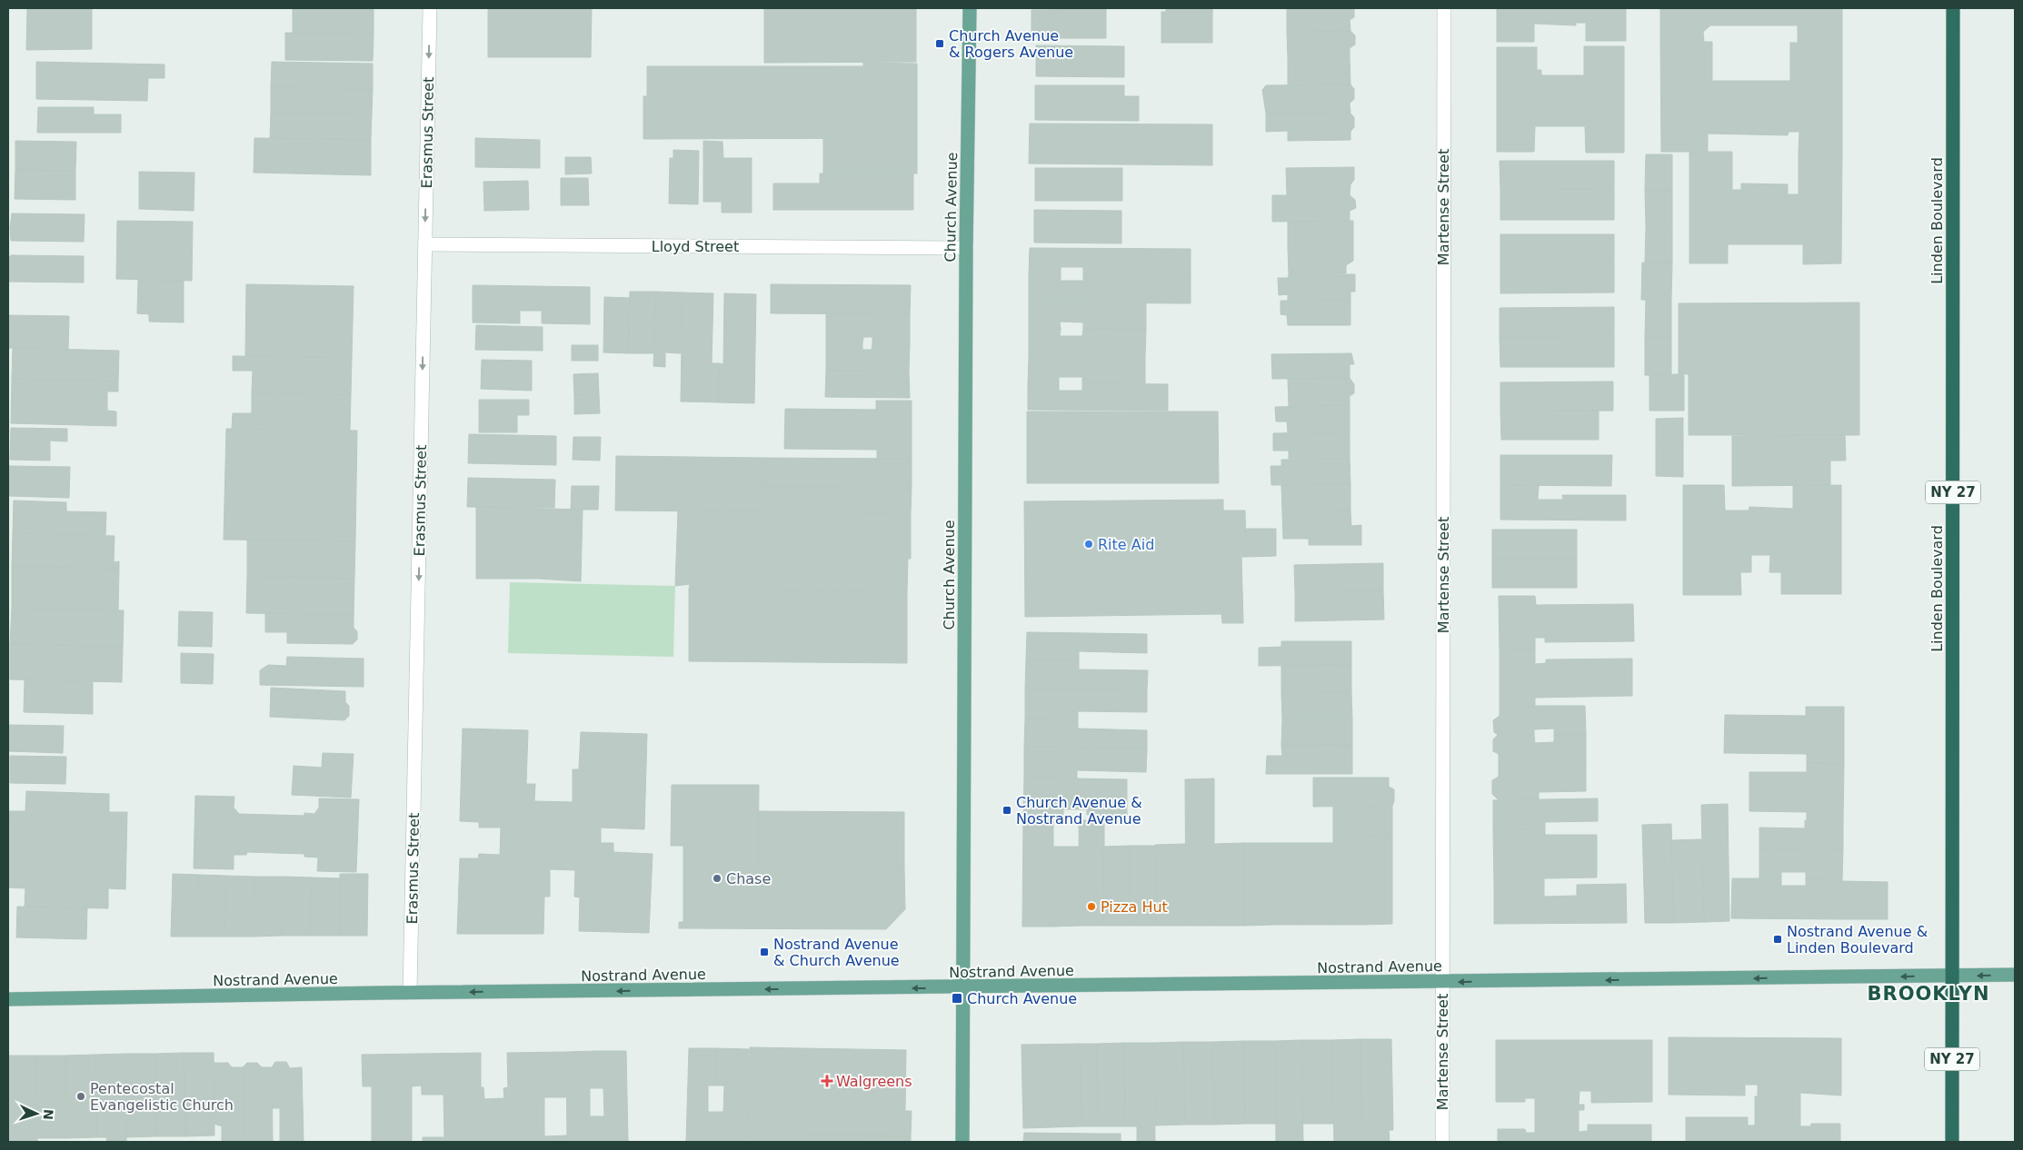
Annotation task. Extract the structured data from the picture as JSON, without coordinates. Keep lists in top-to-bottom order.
{
  "streets": {
    "highway": ["Linden Boulevard", "NY 27"],
    "main road": ["Church Avenue", "Nostrand Avenue"],
    "street": ["Erasmus Street", "Martense Street", "Lloyd Street"]
  },
  "crossings": [
    ["Erasmus Street", "Lloyd Street"],
    ["Erasmus Street", "Nostrand Avenue"],
    ["Church Avenue", "Lloyd Street"],
    ["Church Avenue", "Nostrand Avenue"],
    ["Martense Street", "Nostrand Avenue"],
    ["Linden Boulevard", "Nostrand Avenue"]
  ],
  "one_way": ["Erasmus Street", "Nostrand Avenue"],
  "districts": ["BROOKLYN"],
  "places": {
    "transit": [
      "Church Avenue & Rogers Avenue",
      "Church Avenue & Nostrand Avenue",
      "Nostrand Avenue & Linden Boulevard",
      "Nostrand Avenue & Church Avenue",
      "Church Avenue"
    ],
    "other": [
      "Rite Aid",
      "Chase",
      "Pizza Hut",
      "Pentecostal Evangelistic Church"
    ],
    "health": ["Walgreens"]
  },
  "north": "right"
}
